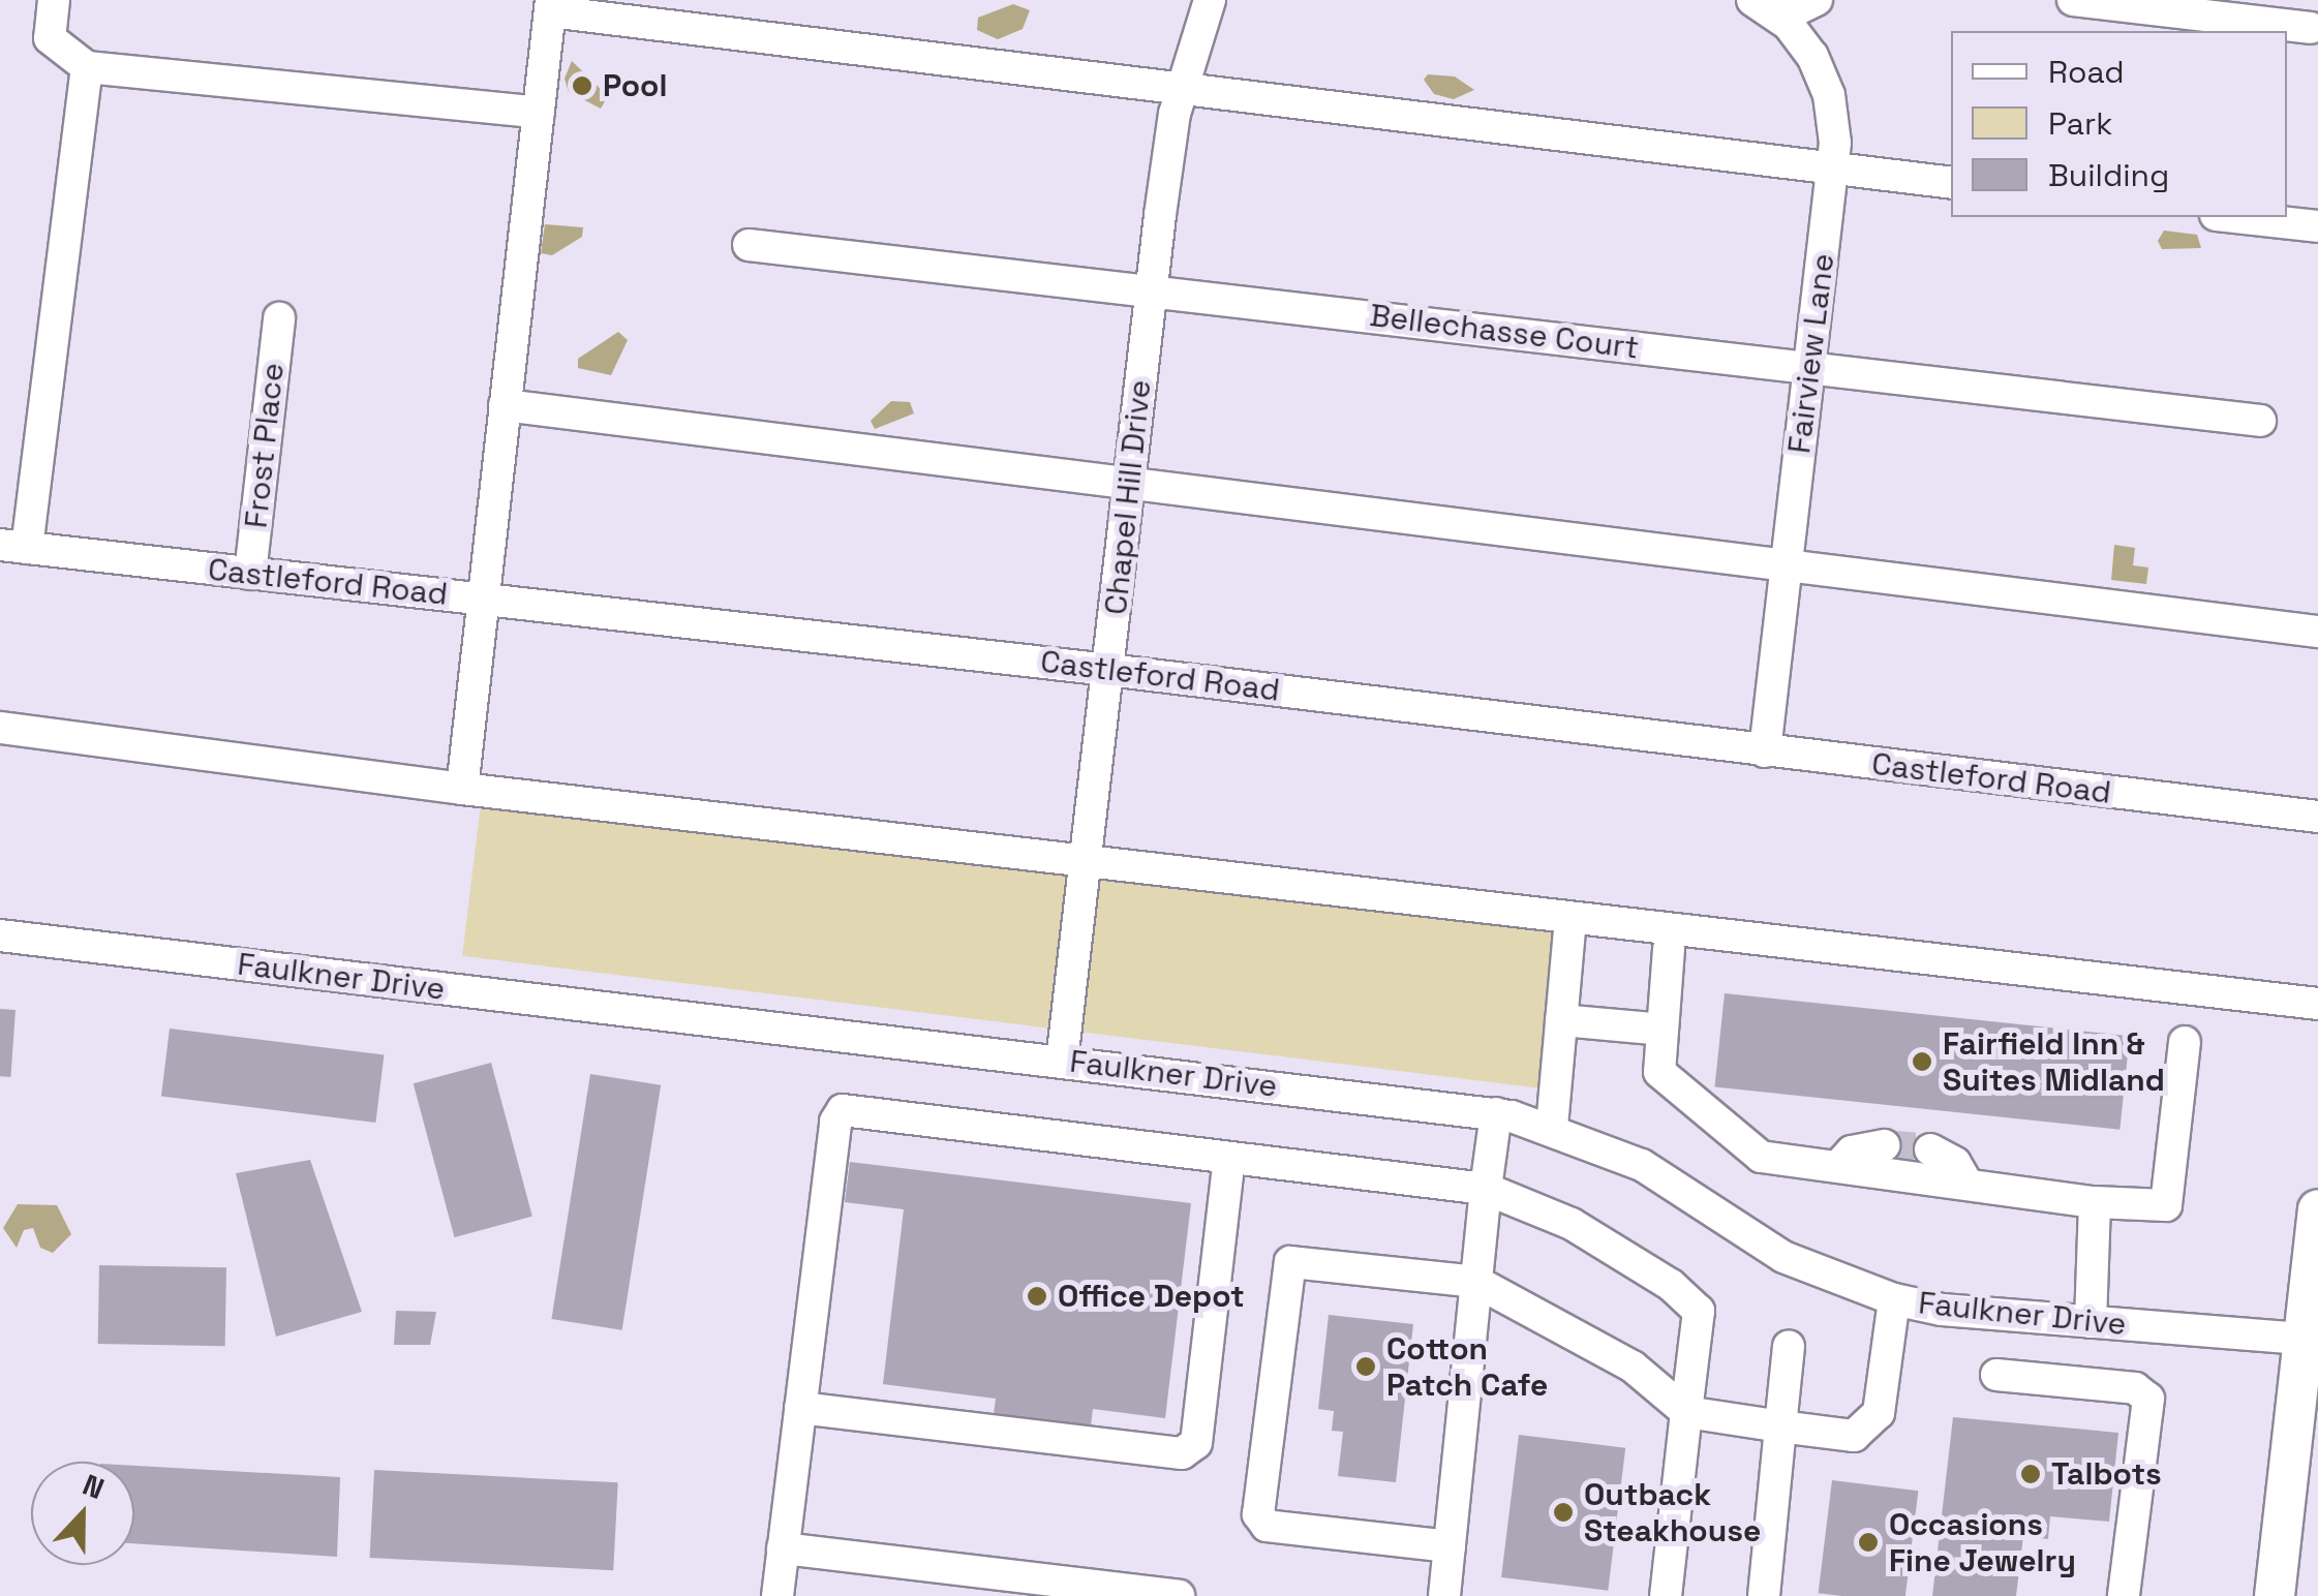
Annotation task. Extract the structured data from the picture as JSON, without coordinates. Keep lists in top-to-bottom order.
{
  "streets": {
    "street": [
      "Bellechasse Court",
      "Fairview Lane",
      "Frost Place",
      "Chapel Hill Drive",
      "Castleford Road",
      "Faulkner Drive"
    ]
  },
  "crossings": [
    ["Bellechasse Court", "Fairview Lane"],
    ["Bellechasse Court", "Chapel Hill Drive"],
    ["Fairview Lane", "Castleford Road"],
    ["Frost Place", "Castleford Road"],
    ["Chapel Hill Drive", "Castleford Road"],
    ["Chapel Hill Drive", "Faulkner Drive"]
  ],
  "places": [
    "Pool",
    "Fairfield Inn & Suites Midland",
    "Office Depot",
    "Cotton Patch Cafe",
    "Talbots",
    "Outback Steakhouse",
    "Occasions Fine Jewelry"
  ],
  "legend": ["Road", "Park", "Building"],
  "north": "top"
}
